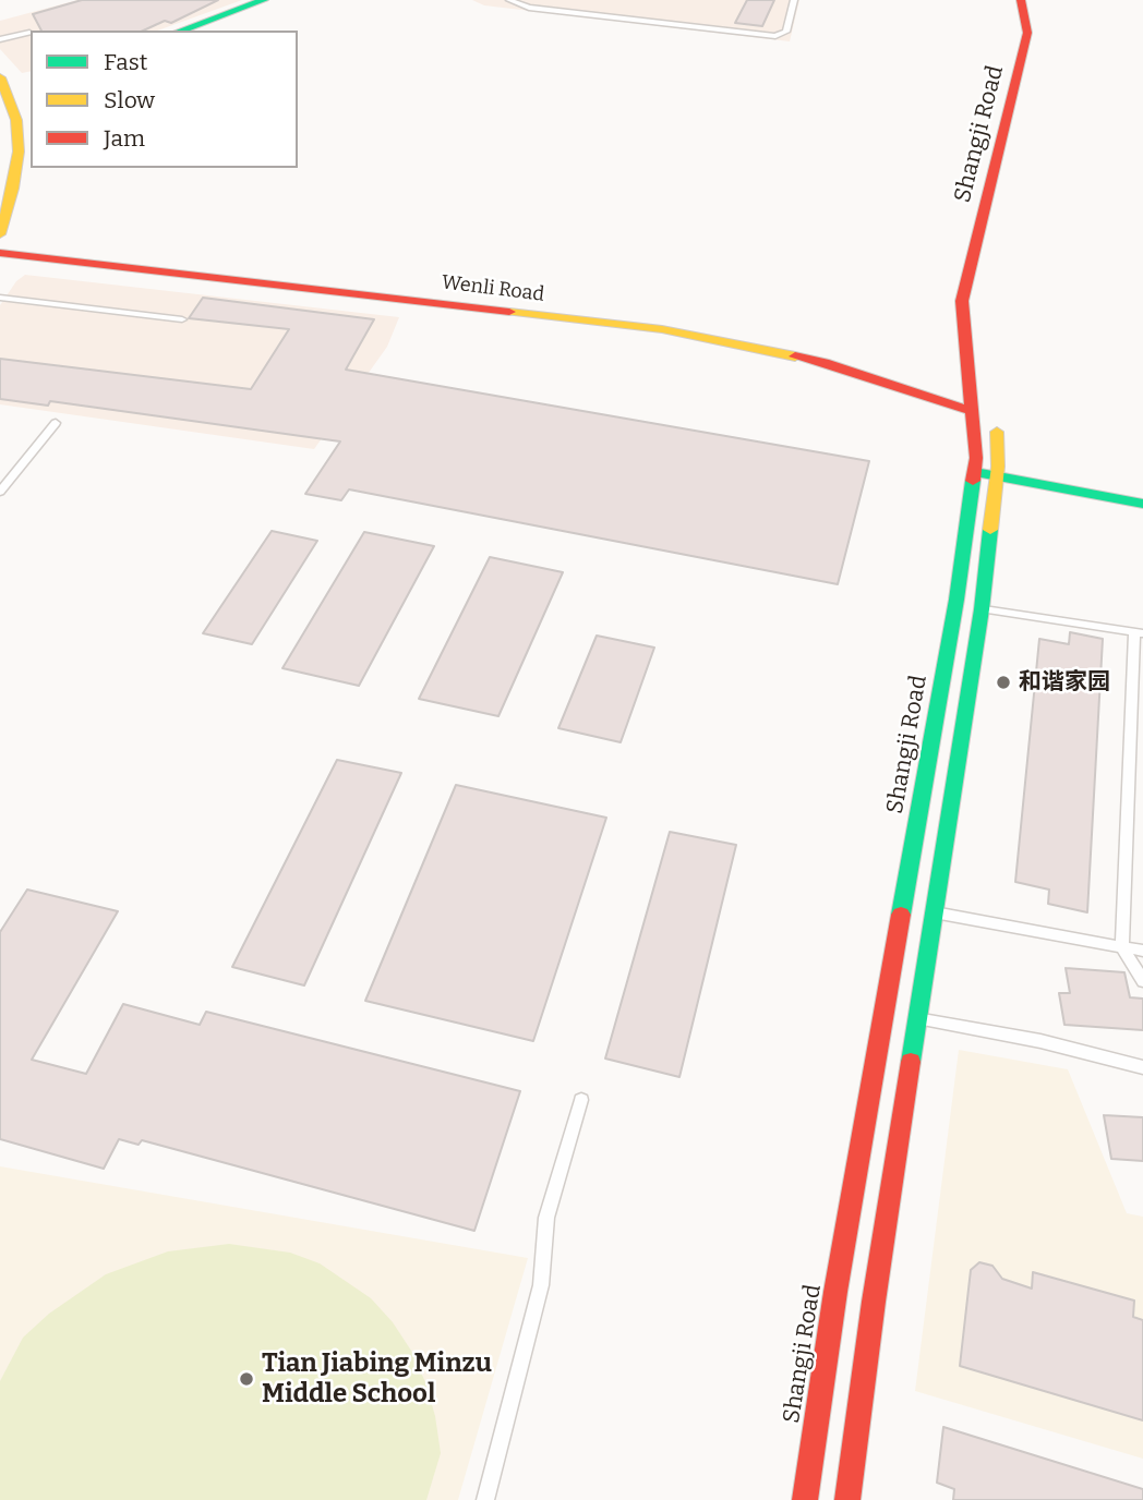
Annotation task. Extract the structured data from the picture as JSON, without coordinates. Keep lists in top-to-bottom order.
{
  "streets": {
    "main road": ["Shangji Road", "Wenli Road"]
  },
  "crossings": [
    ["Shangji Road", "Wenli Road"]
  ],
  "places": ["和谐家园", "Tian Jiabing Minzu Middle School"],
  "legend": ["Fast", "Slow", "Jam"]
}
